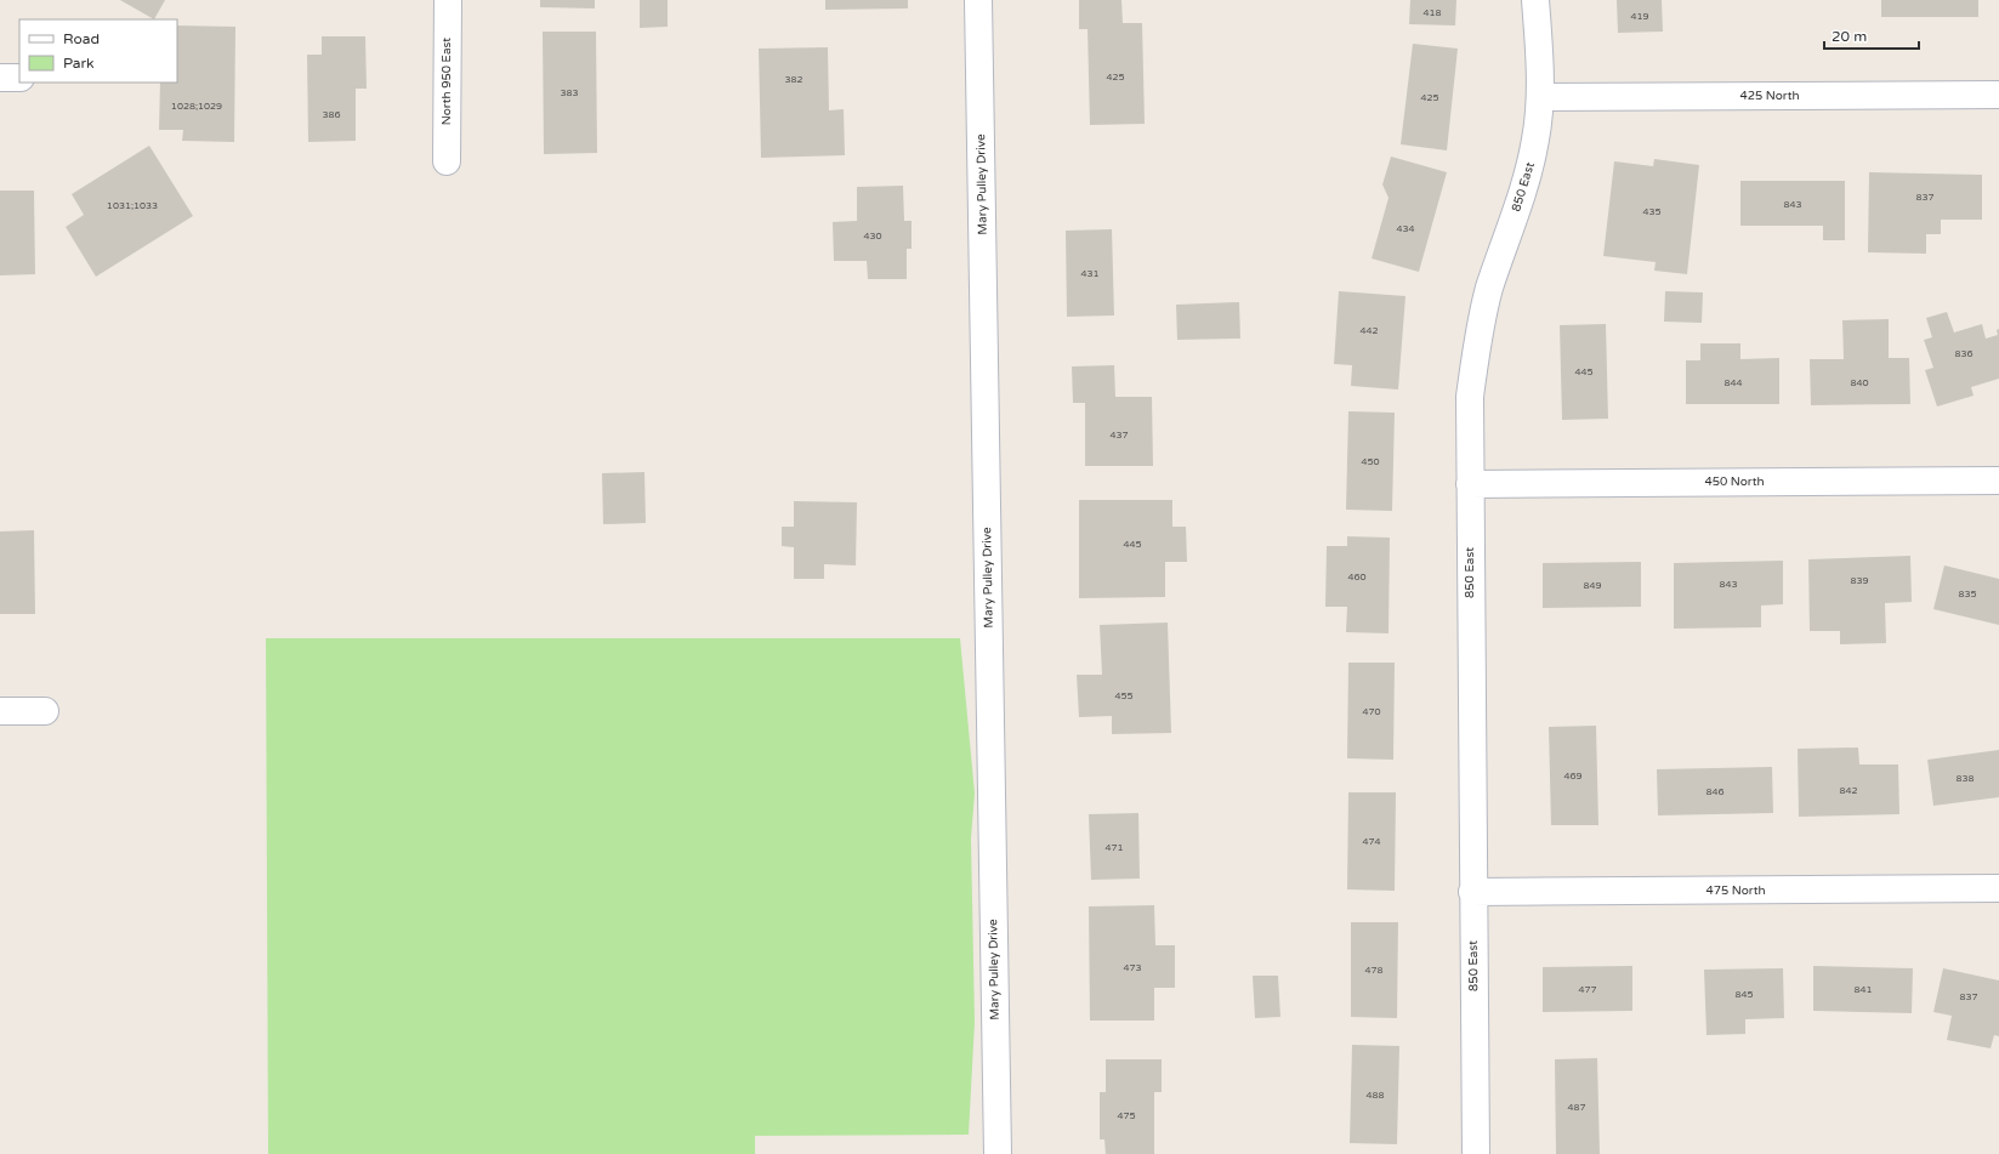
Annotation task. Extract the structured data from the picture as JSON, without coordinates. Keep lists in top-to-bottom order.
{
  "streets": {
    "street": [
      "North 950 East",
      "425 North",
      "Mary Pulley Drive",
      "850 East",
      "450 North",
      "475 North"
    ]
  },
  "crossings": [
    ["425 North", "850 East"],
    ["850 East", "450 North"],
    ["850 East", "475 North"]
  ],
  "house_numbers": [
    "418",
    "419",
    "425",
    "382",
    "383",
    "425",
    "1028;1029",
    "386",
    "837",
    "843",
    "1031;1033",
    "435",
    "434",
    "430",
    "431",
    "442",
    "836",
    "445",
    "844",
    "840",
    "437",
    "450",
    "445",
    "460",
    "839",
    "843",
    "849",
    "835",
    "455",
    "470",
    "469",
    "838",
    "842",
    "846",
    "474",
    "471",
    "473",
    "478",
    "477",
    "841",
    "845",
    "837",
    "488",
    "487",
    "475"
  ],
  "legend": ["Road", "Park"],
  "scale_bar": "20 m"
}
